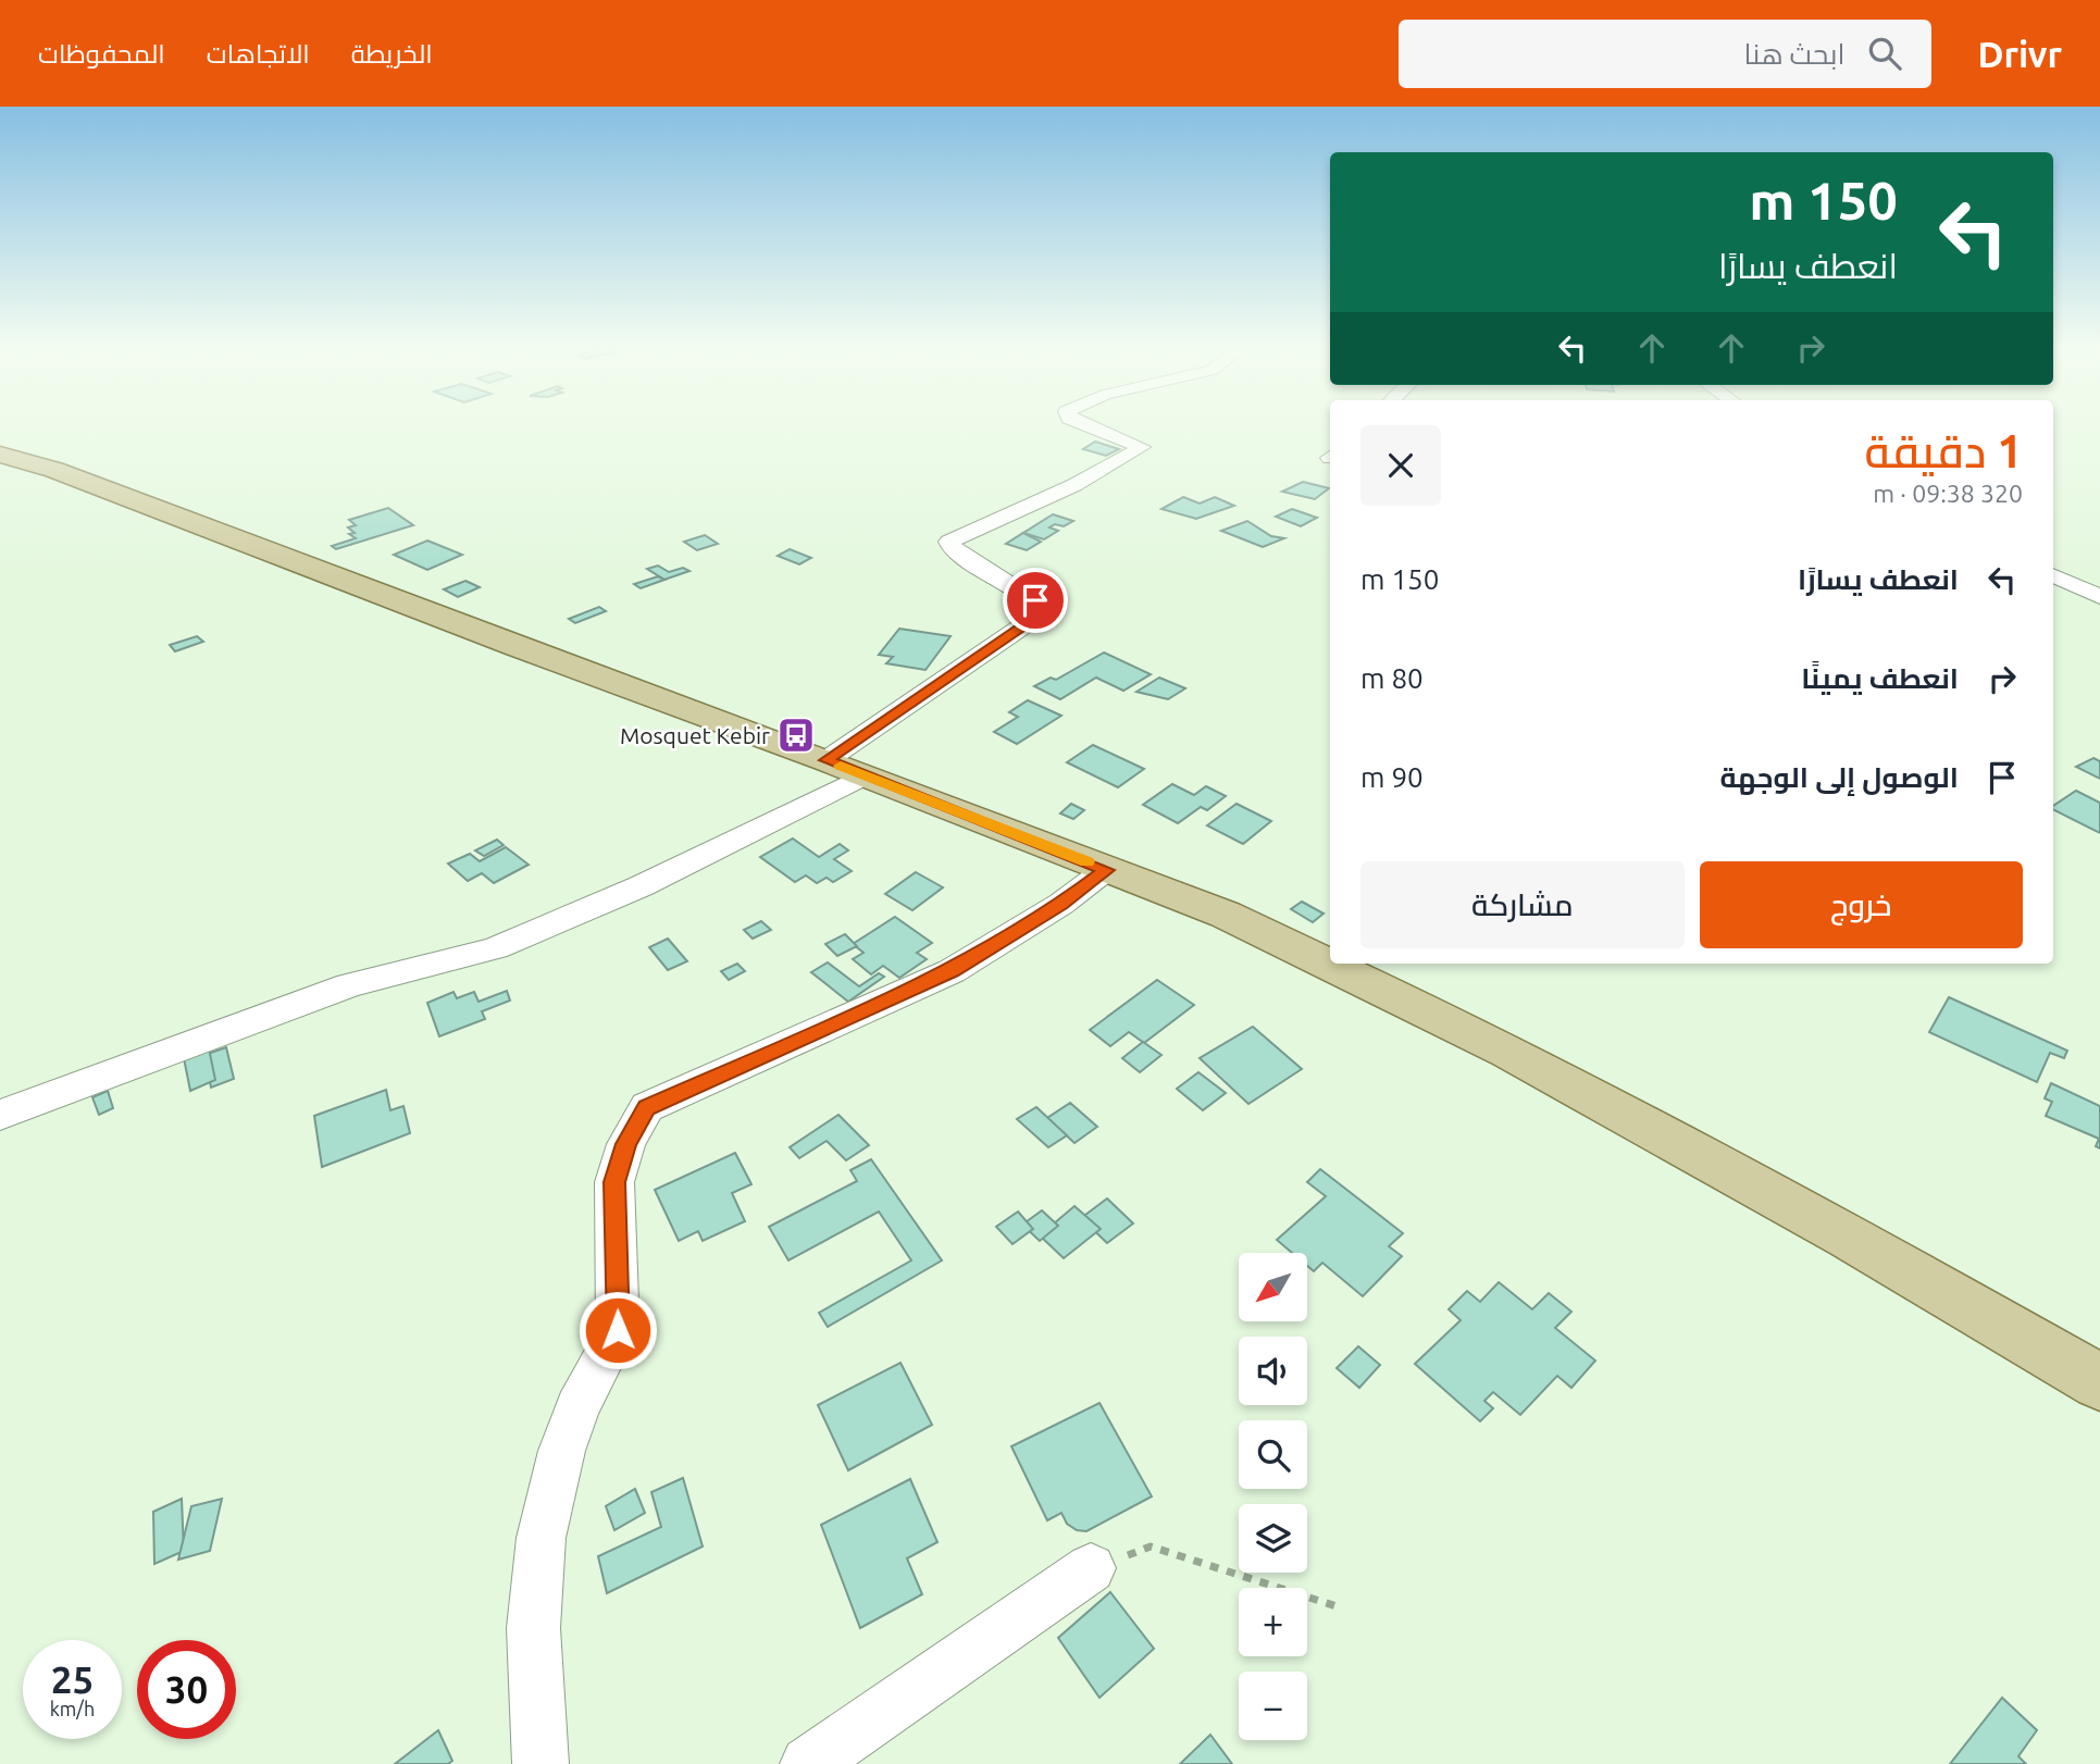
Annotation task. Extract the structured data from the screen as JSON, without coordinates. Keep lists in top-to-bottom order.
{
  "places": {
    "bus stop": ["Mosquet Kebir"]
  },
  "north": "bottom left",
  "page": {
    "header": "Drivr",
    "search": "ابحث هنا",
    "nav": ["الخريطة", "الاتجاهات", "المحفوظات"],
    "turn": ["150 m", "انعطف يسارًا"],
    "heading": ["1 دقيقة", "320 m · 09:38"],
    "list": [
      {
        "name": "انعطف يسارًا",
        "value": "150 m"
      },
      {
        "name": "انعطف يمينًا",
        "value": "80 m"
      },
      {
        "name": "الوصول إلى الوجهة",
        "value": "90 m"
      }
    ],
    "buttons": ["خروج", "مشاركة"],
    "map_buttons": ["+", "−"],
    "speed": "25 km/h",
    "limit": "30"
  }
}
